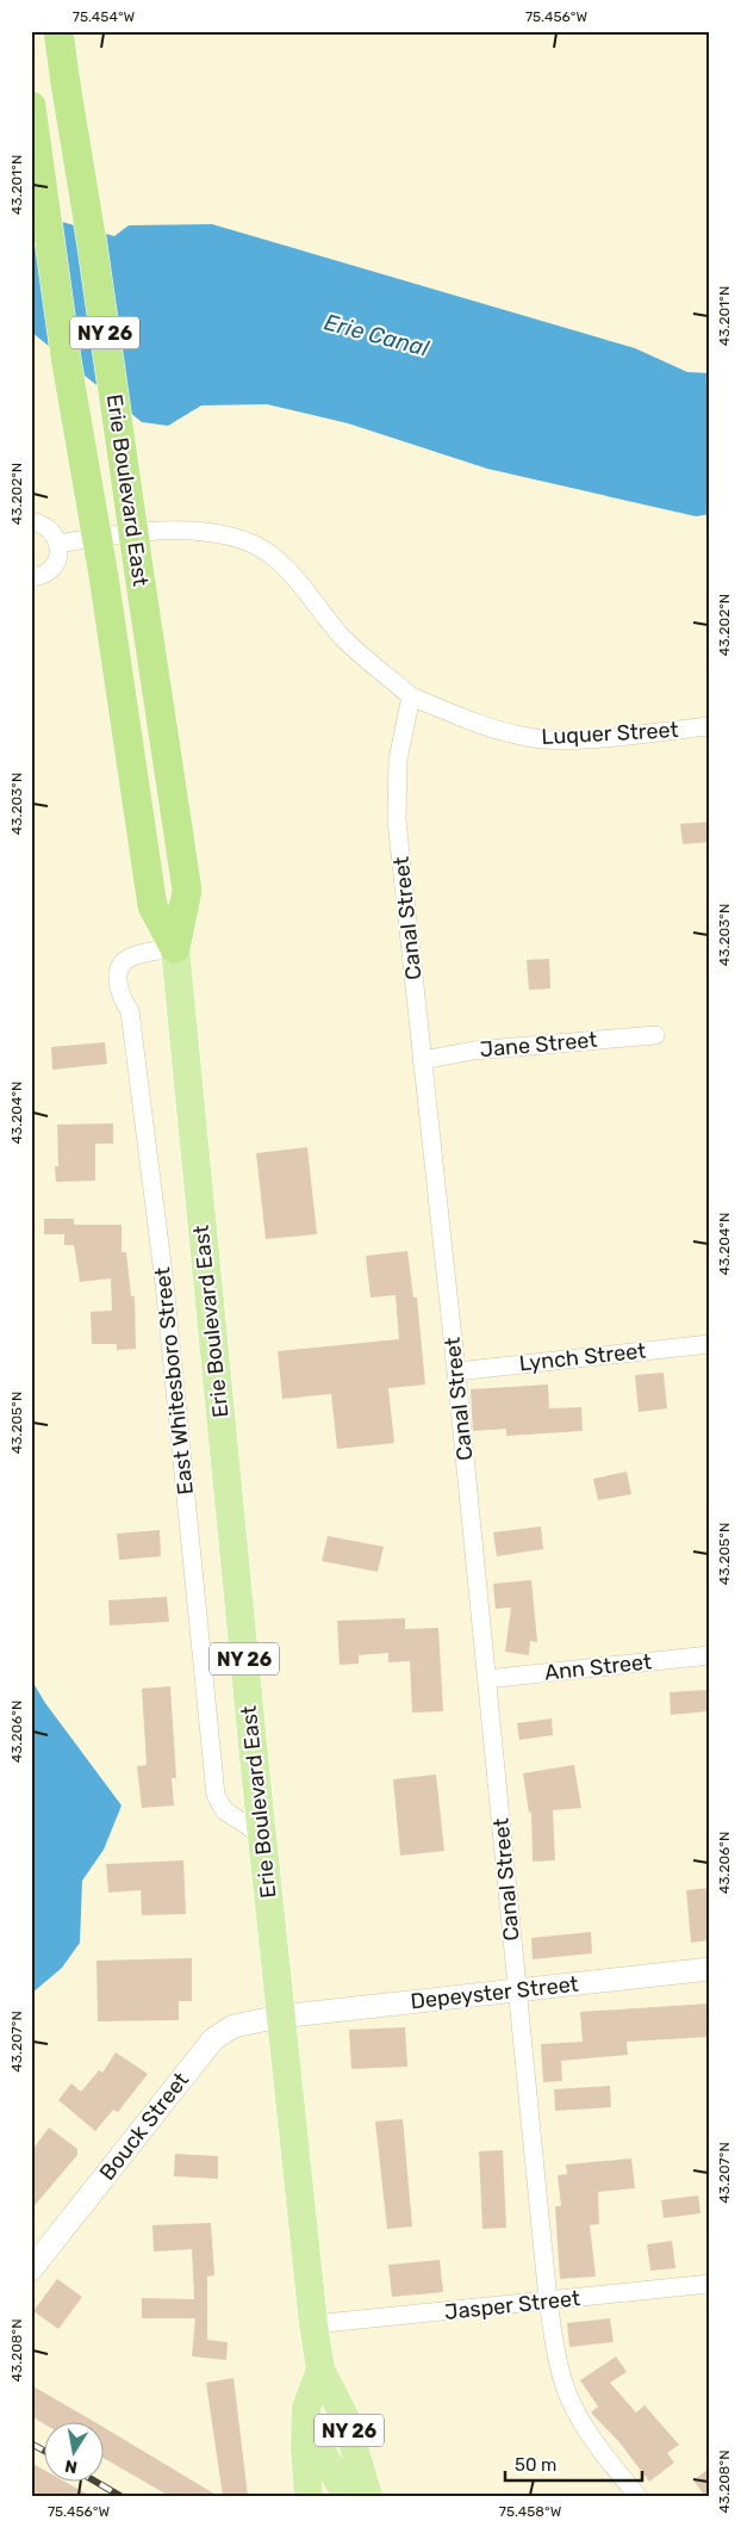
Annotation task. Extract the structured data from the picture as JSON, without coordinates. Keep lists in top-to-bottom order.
{
  "streets": {
    "highway": ["NY 26", "Erie Boulevard East"],
    "street": [
      "Luquer Street",
      "Canal Street",
      "Jane Street",
      "Lynch Street",
      "East Whitesboro Street",
      "Ann Street",
      "Depeyster Street",
      "Bouck Street",
      "Jasper Street"
    ]
  },
  "crossings": [
    ["Erie Boulevard East", "East Whitesboro Street"],
    ["Erie Boulevard East", "Depeyster Street"],
    ["Erie Boulevard East", "Bouck Street"],
    ["Erie Boulevard East", "Jasper Street"],
    ["Luquer Street", "Canal Street"],
    ["Canal Street", "Jane Street"],
    ["Canal Street", "Lynch Street"],
    ["Canal Street", "Ann Street"],
    ["Canal Street", "Depeyster Street"],
    ["Canal Street", "Jasper Street"],
    ["Depeyster Street", "Bouck Street"]
  ],
  "water": ["Erie Canal"],
  "scale_bar": "50 m",
  "north": "bottom",
  "coordinates": [
    "75.454°W",
    "75.456°W",
    "43.201°N",
    "43.202°N",
    "43.203°N",
    "43.204°N",
    "43.205°N",
    "43.206°N",
    "43.207°N",
    "43.208°N",
    "75.458°W"
  ]
}
